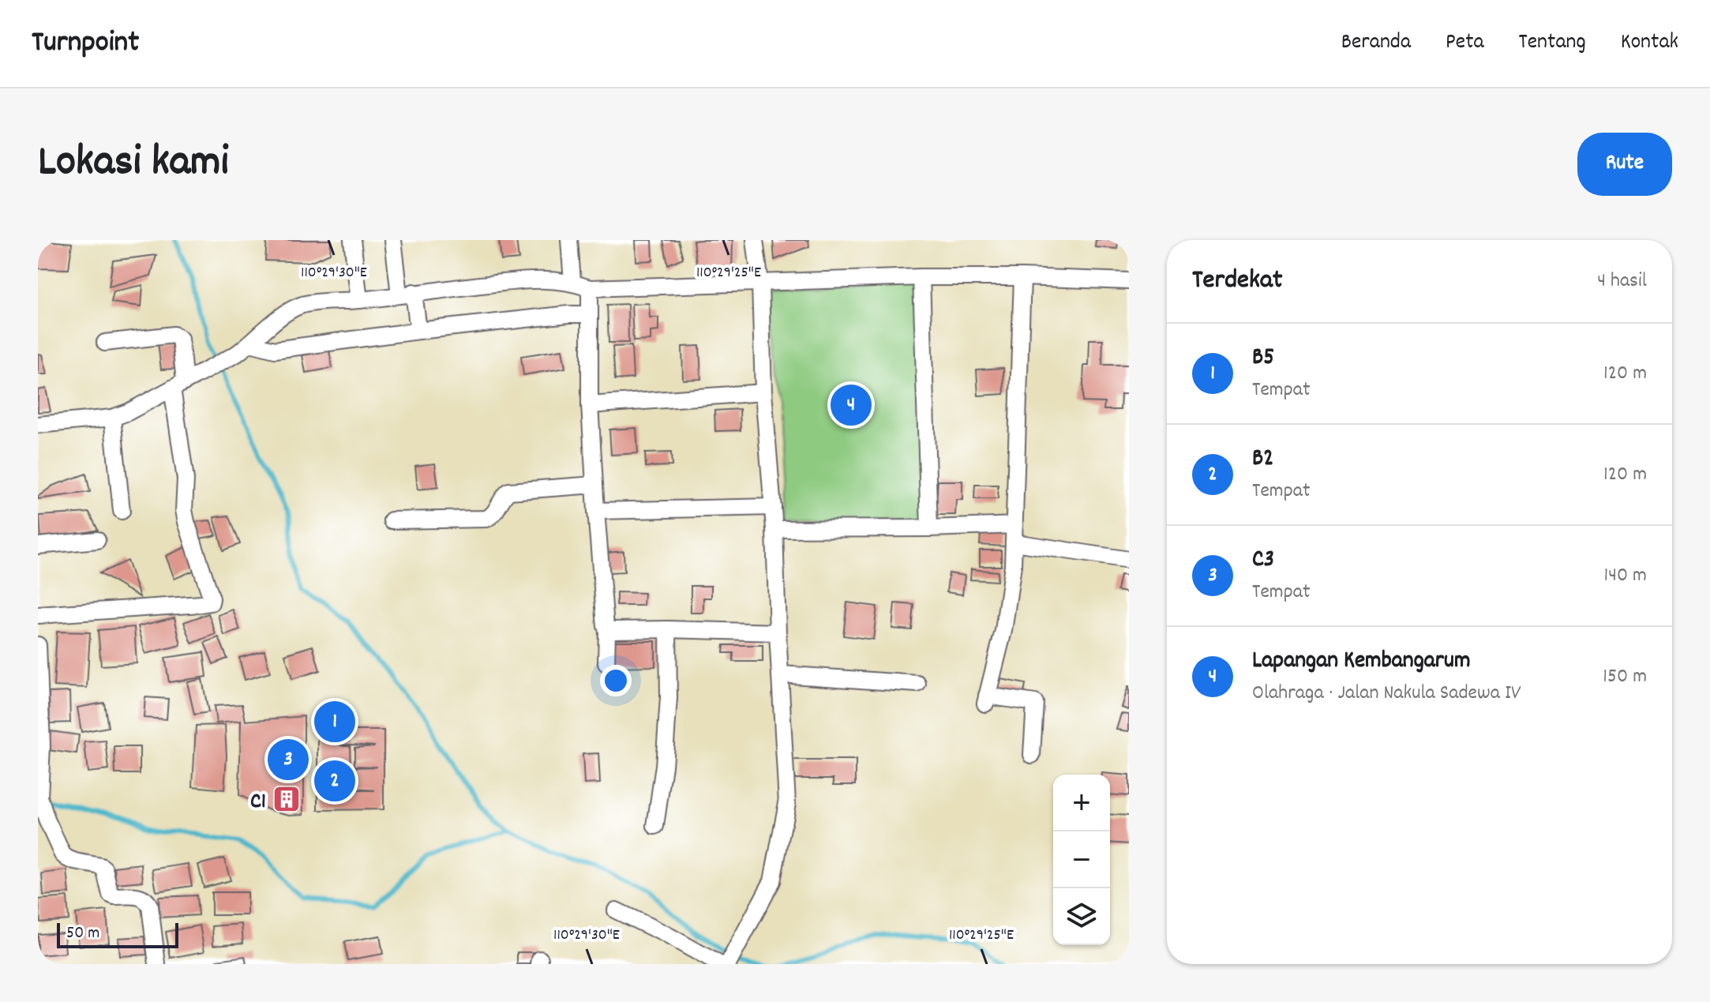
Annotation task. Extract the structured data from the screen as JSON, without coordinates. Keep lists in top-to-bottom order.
{
  "places": {
    "building": ["C1"]
  },
  "scale_bar": "50 m",
  "page": {
    "header": "Turnpoint",
    "nav": [
      "Beranda",
      "Peta",
      "Tentang",
      "Kontak"
    ],
    "title": "Lokasi kami",
    "buttons": "Rute",
    "heading": ["Terdekat", "4 hasil"],
    "list": [
      {
        "mark": "1",
        "name": "B5",
        "note": "Tempat",
        "value": "120 m"
      },
      {
        "mark": "2",
        "name": "B2",
        "note": "Tempat",
        "value": "120 m"
      },
      {
        "mark": "3",
        "name": "C3",
        "note": "Tempat",
        "value": "140 m"
      },
      {
        "mark": "4",
        "name": "Lapangan Kembangarum",
        "note": "Olahraga · Jalan Nakula Sadewa IV",
        "value": "150 m"
      }
    ],
    "pins": [
      "4",
      "1",
      "3",
      "2"
    ],
    "map_buttons": ["+", "−"],
    "scale": "50 m"
  },
  "coordinates": ["110°29'30\"E", "110°29'25\"E"]
}
